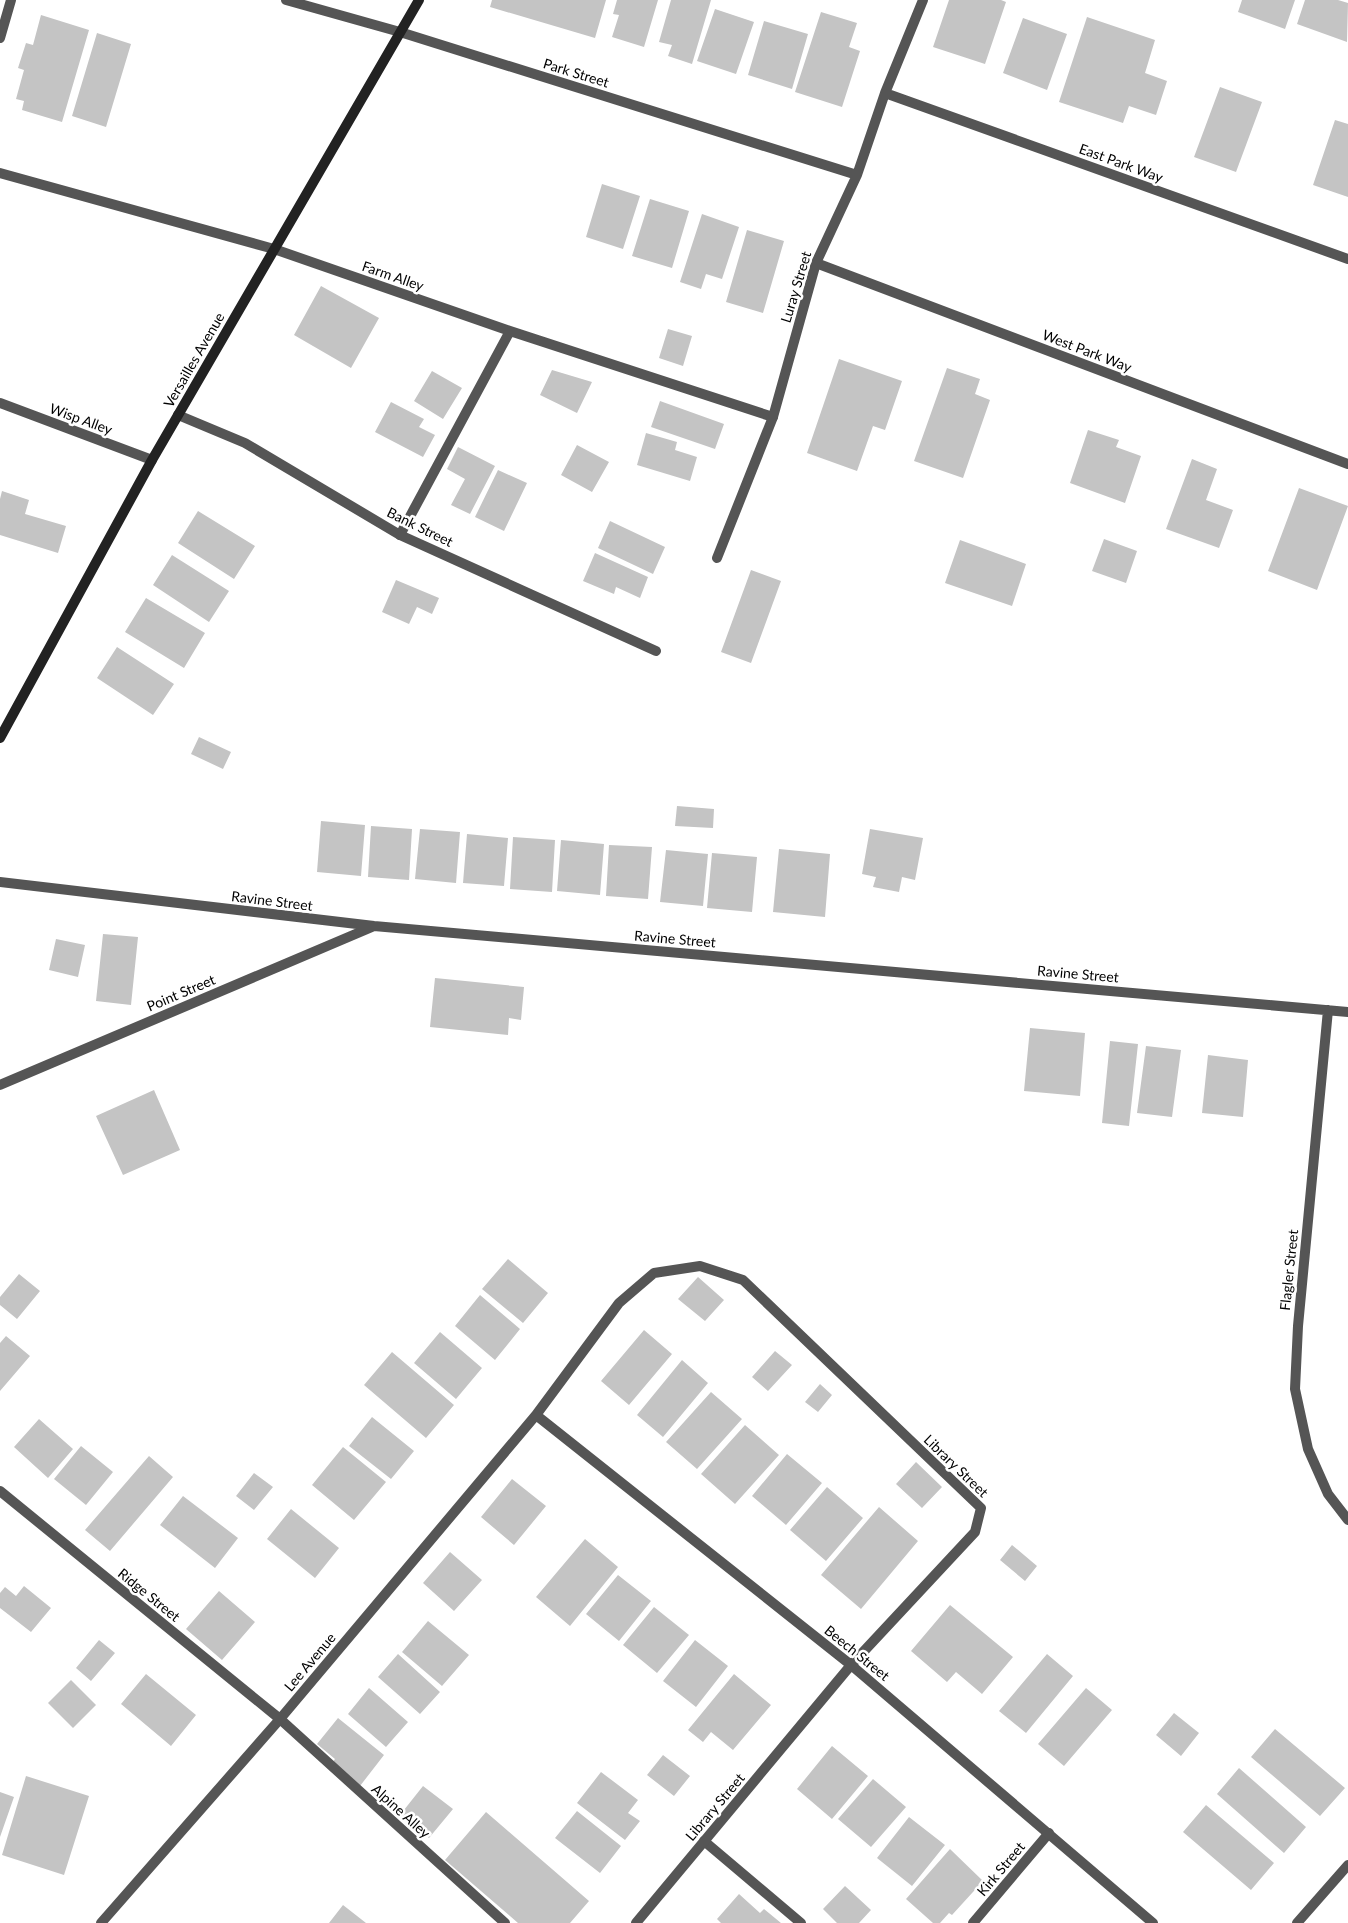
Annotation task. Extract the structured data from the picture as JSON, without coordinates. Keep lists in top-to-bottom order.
{
  "streets": {
    "street": [
      "Park Street",
      "East Park Way",
      "Farm Alley",
      "Luray Street",
      "West Park Way",
      "Versailles Avenue",
      "Wisp Alley",
      "Bank Street",
      "Ravine Street",
      "Point Street",
      "Flagler Street",
      "Library Street",
      "Ridge Street",
      "Beech Street",
      "Lee Avenue",
      "Alpine Alley",
      "Kirk Street"
    ]
  },
  "crossings": [
    ["Park Street", "Luray Street"],
    ["Park Street", "Versailles Avenue"],
    ["East Park Way", "Luray Street"],
    ["Farm Alley", "Luray Street"],
    ["Farm Alley", "Versailles Avenue"],
    ["Luray Street", "West Park Way"],
    ["Versailles Avenue", "Wisp Alley"],
    ["Versailles Avenue", "Bank Street"],
    ["Ravine Street", "Point Street"],
    ["Ravine Street", "Flagler Street"],
    ["Library Street", "Beech Street"],
    ["Library Street", "Lee Avenue"],
    ["Ridge Street", "Lee Avenue"],
    ["Ridge Street", "Alpine Alley"],
    ["Beech Street", "Lee Avenue"],
    ["Beech Street", "Kirk Street"],
    ["Lee Avenue", "Alpine Alley"]
  ]
}
